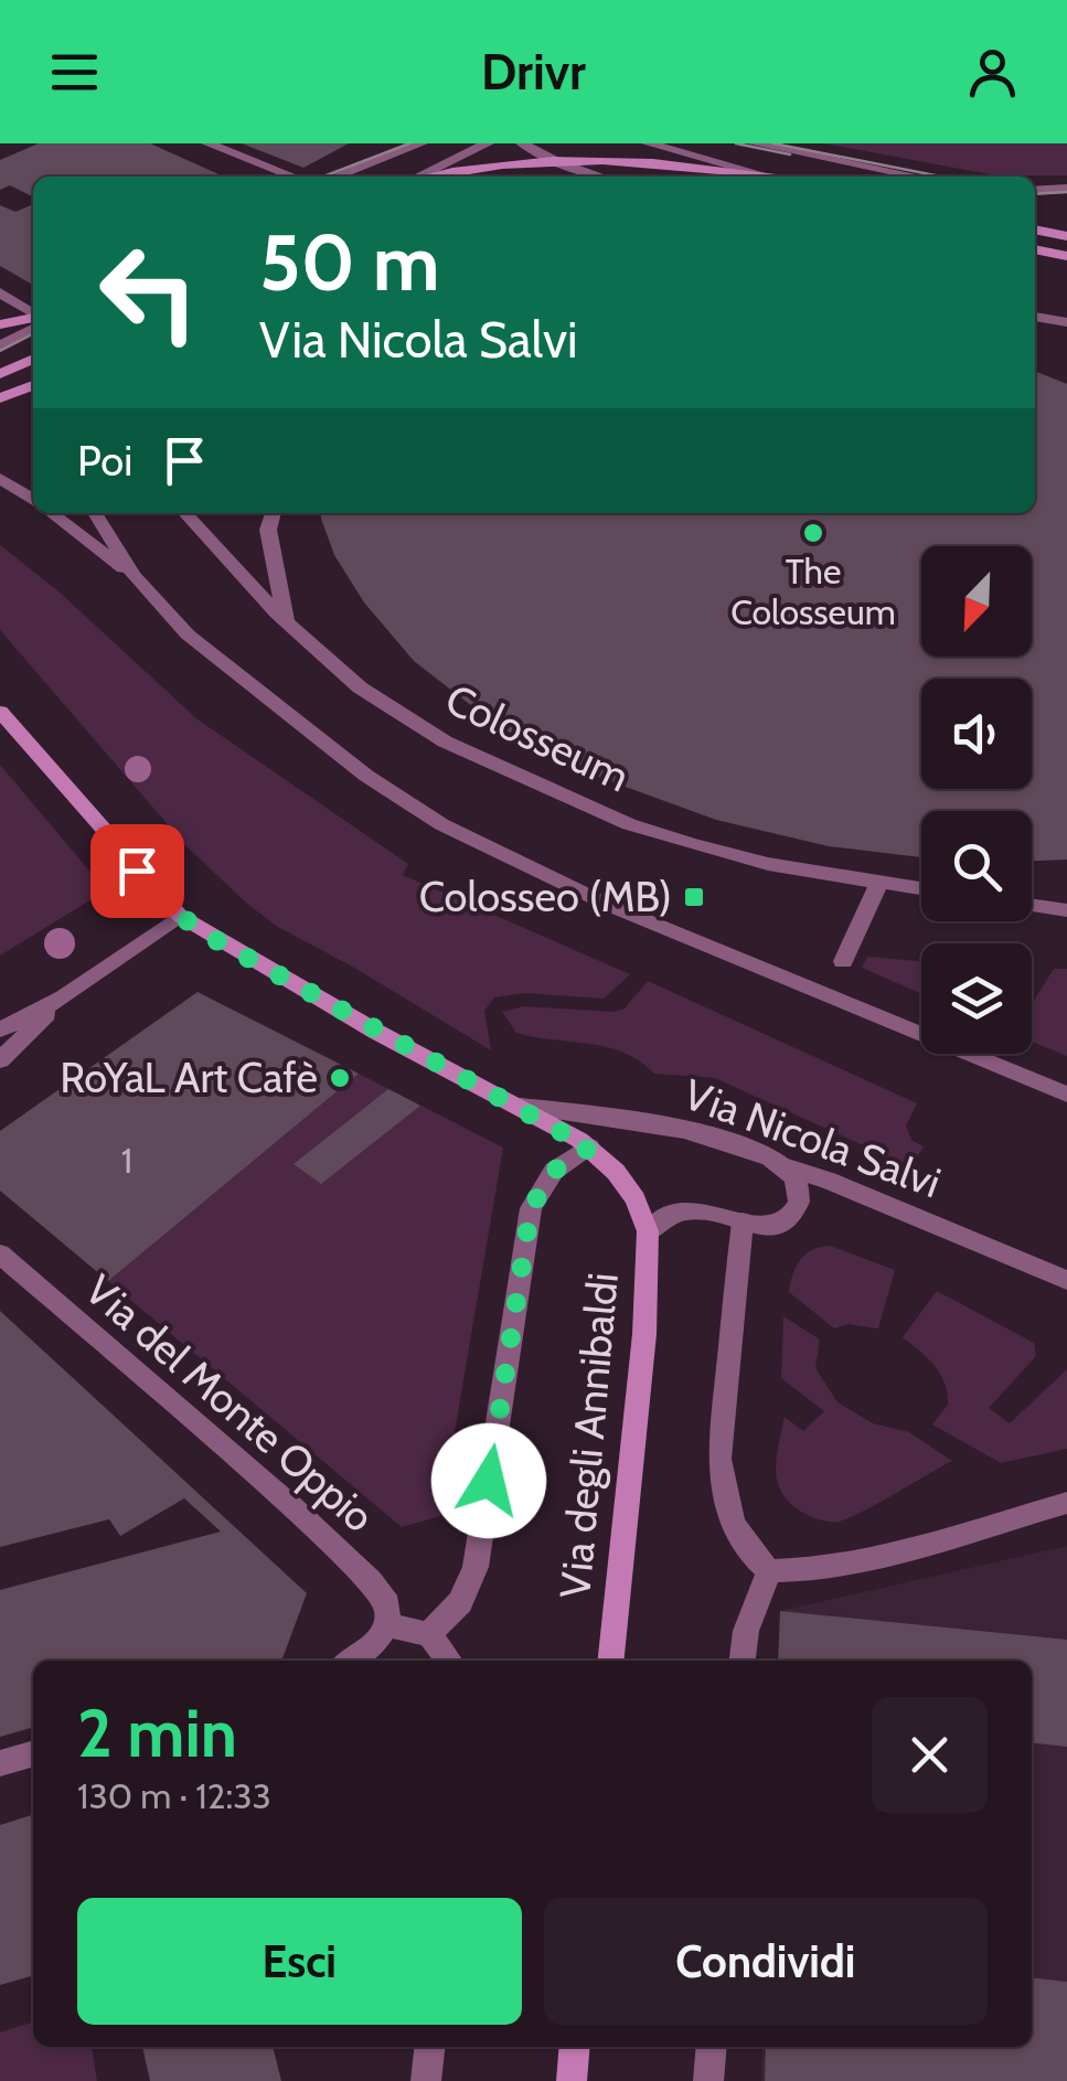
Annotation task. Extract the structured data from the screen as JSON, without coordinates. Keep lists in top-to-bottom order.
{
  "streets": {
    "main road": ["Via Nicola Salvi", "Via degli Annibaldi"],
    "street": ["Colosseum", "Via del Monte Oppio"]
  },
  "crossings": [
    ["Via Nicola Salvi", "Via degli Annibaldi"]
  ],
  "places": {
    "other": ["The Colosseum", "RoYaL Art Cafè"],
    "transit": ["Colosseo (MB)"]
  },
  "house_numbers": ["1"],
  "north": "bottom left",
  "page": {
    "header": "Drivr",
    "turn": ["50 m", "Via Nicola Salvi"],
    "then": "Poi",
    "heading": ["2 min", "130 m · 12:33"],
    "buttons": ["Esci", "Condividi"]
  }
}
